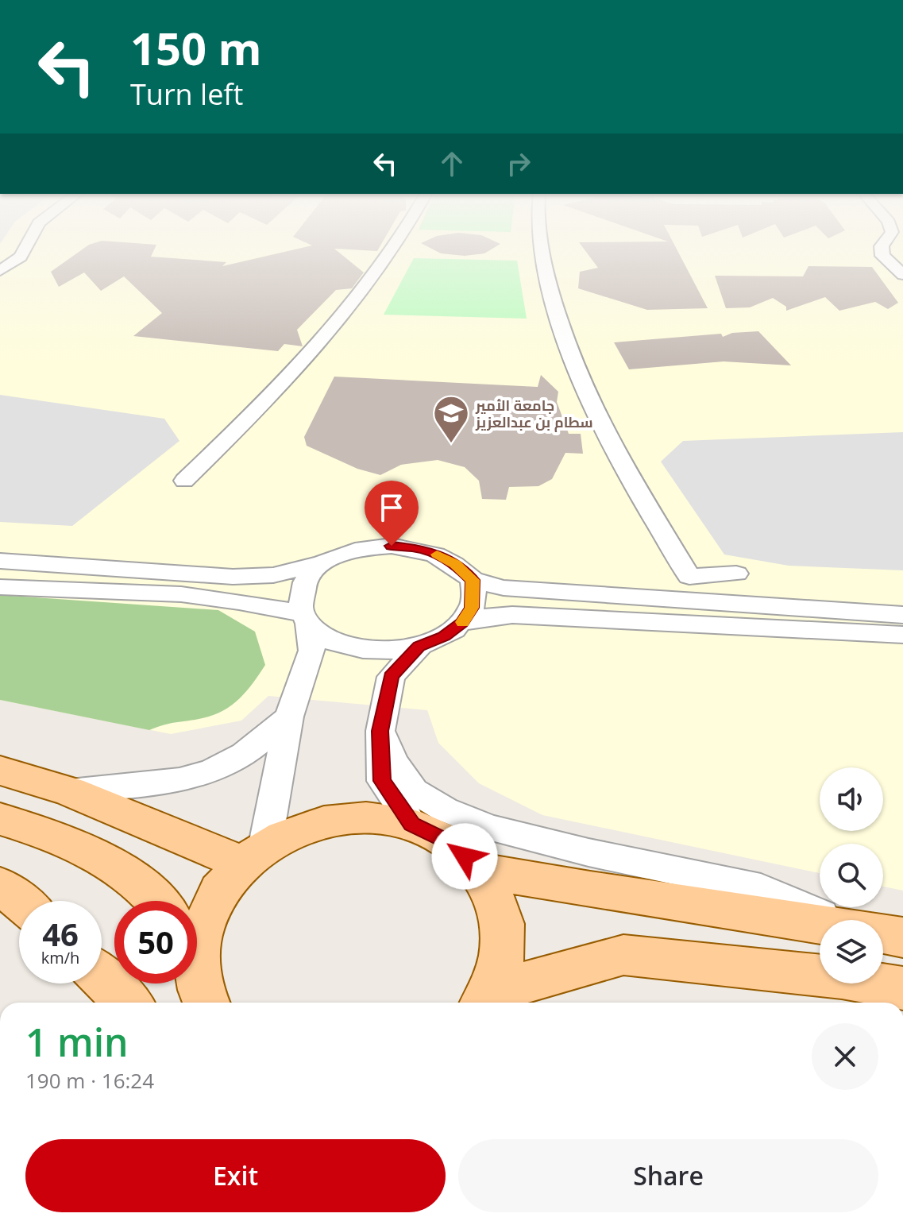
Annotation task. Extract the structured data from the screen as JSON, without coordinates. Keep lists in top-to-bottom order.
{
  "places": {
    "school or university": ["جامعة الأمير سطام بن عبدالعزيز"]
  },
  "page": {
    "turn": ["150 m", "Turn left"],
    "speed": "46 km/h",
    "limit": "50",
    "heading": ["1 min", "190 m · 16:24"],
    "buttons": ["Exit", "Share"]
  }
}
